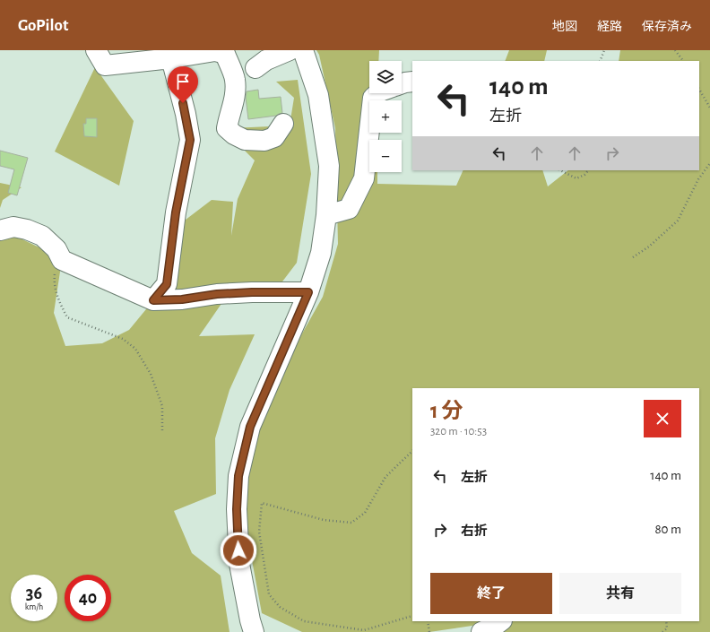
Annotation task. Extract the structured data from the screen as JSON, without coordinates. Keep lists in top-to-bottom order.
{
  "page": {
    "header": "GoPilot",
    "nav": ["地図", "経路", "保存済み"],
    "map_buttons": ["+", "−"],
    "turn": ["140 m", "左折"],
    "heading": ["1 分", "320 m · 10:53"],
    "list": [
      {
        "name": "左折",
        "value": "140 m"
      },
      {
        "name": "右折",
        "value": "80 m"
      }
    ],
    "buttons": ["終了", "共有"],
    "speed": "36 km/h",
    "limit": "40"
  }
}
